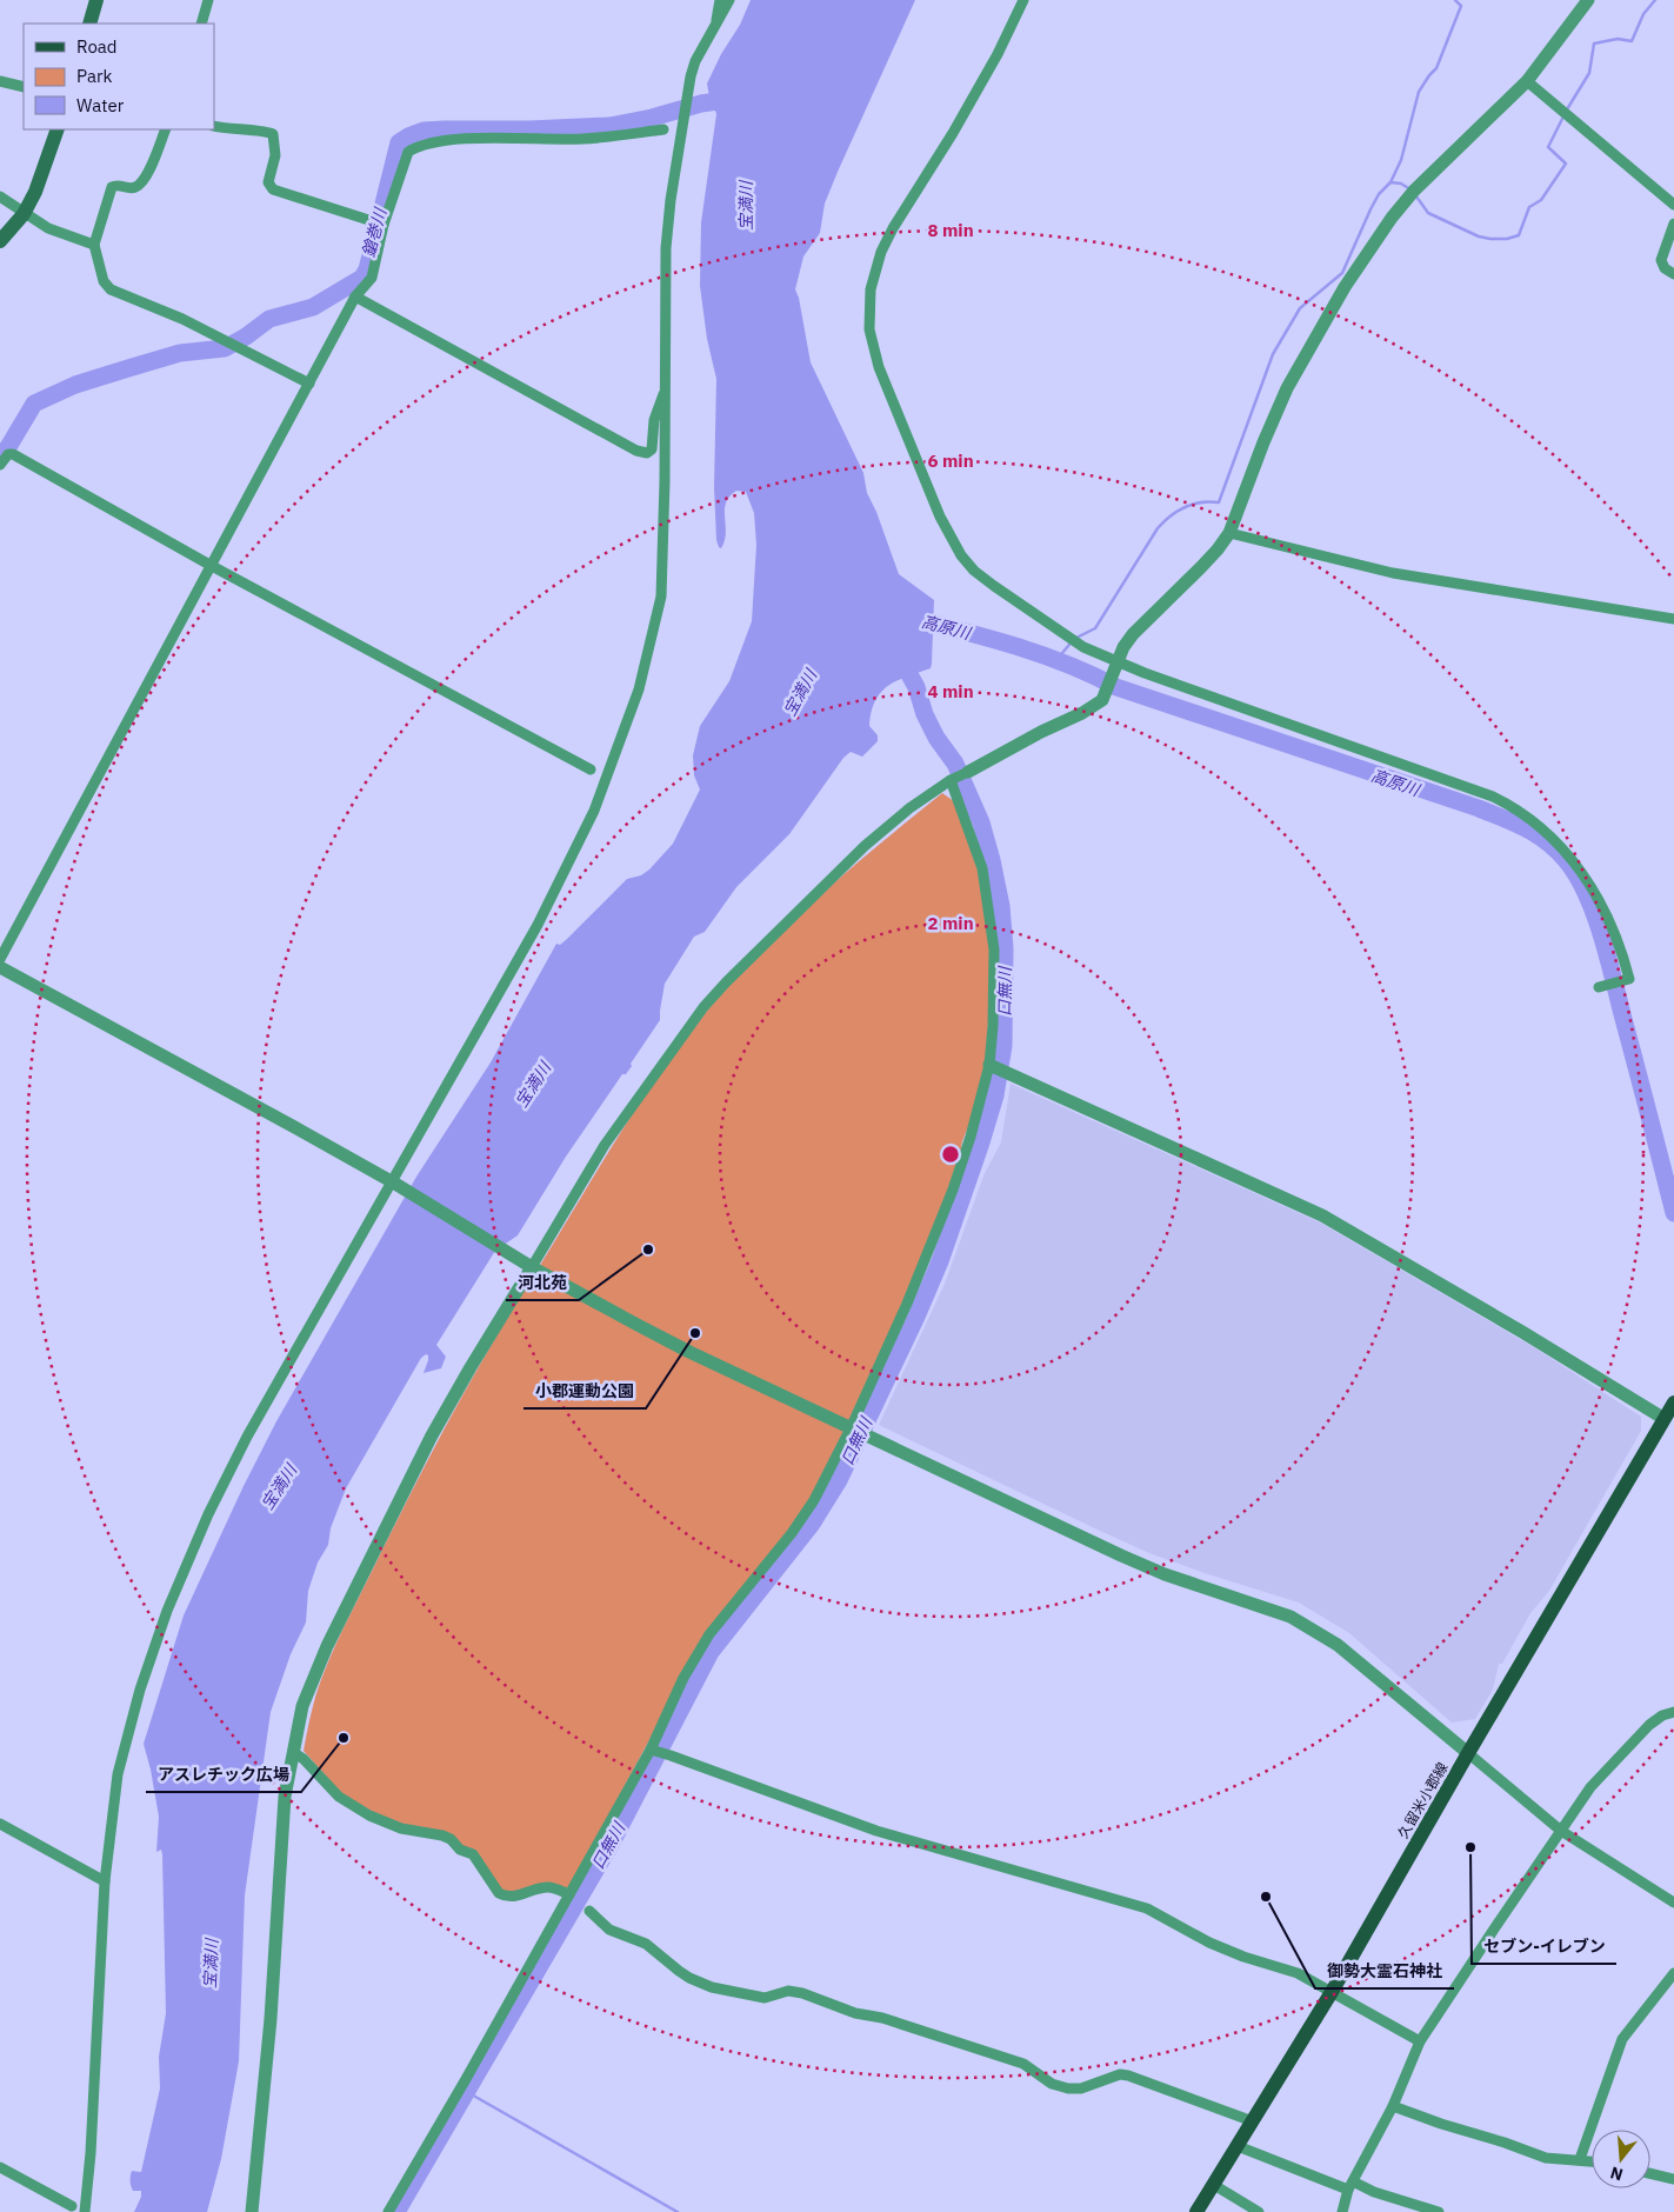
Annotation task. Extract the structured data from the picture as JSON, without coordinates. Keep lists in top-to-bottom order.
{
  "streets": {
    "main road": ["久留米小郡線"]
  },
  "water": [
    "宝満川",
    "鎗巻川",
    "高原川",
    "口無川"
  ],
  "places": [
    "河北苑",
    "小郡運動公園",
    "アスレチック広場",
    "セブン-イレブン",
    "御勢大霊石神社"
  ],
  "legend": ["Road", "Park", "Water"],
  "north": "bottom",
  "rings": [
    "8 min",
    "6 min",
    "4 min",
    "2 min"
  ]
}
